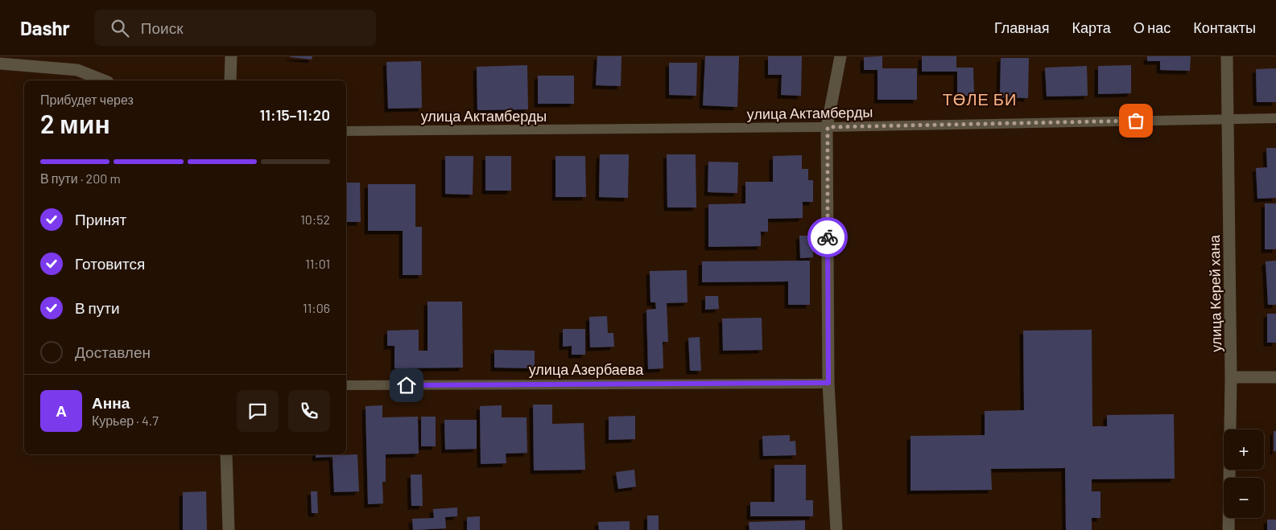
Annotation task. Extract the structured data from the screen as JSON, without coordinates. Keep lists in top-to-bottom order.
{
  "streets": {
    "street": ["улица Керей хана"],
    "lane": ["улица Актамберды", "улица Азербаева"]
  },
  "crossings": [
    ["улица Актамберды", "улица Керей хана"]
  ],
  "districts": ["ТӨЛЕ БИ"],
  "page": {
    "header": "Dashr",
    "search": "Поиск",
    "nav": [
      "Главная",
      "Карта",
      "О нас",
      "Контакты"
    ],
    "heading": ["2 мин", "Прибудет через", "11:15–11:20"],
    "panel": ["Анна", "Курьер · 4.7"],
    "bar": "В пути · 200 m",
    "list": [
      ["Принят", "10:52"],
      ["Готовится", "11:01"],
      ["В пути", "11:06"],
      "Доставлен"
    ],
    "round": "А",
    "map_buttons": ["+", "−"]
  }
}
